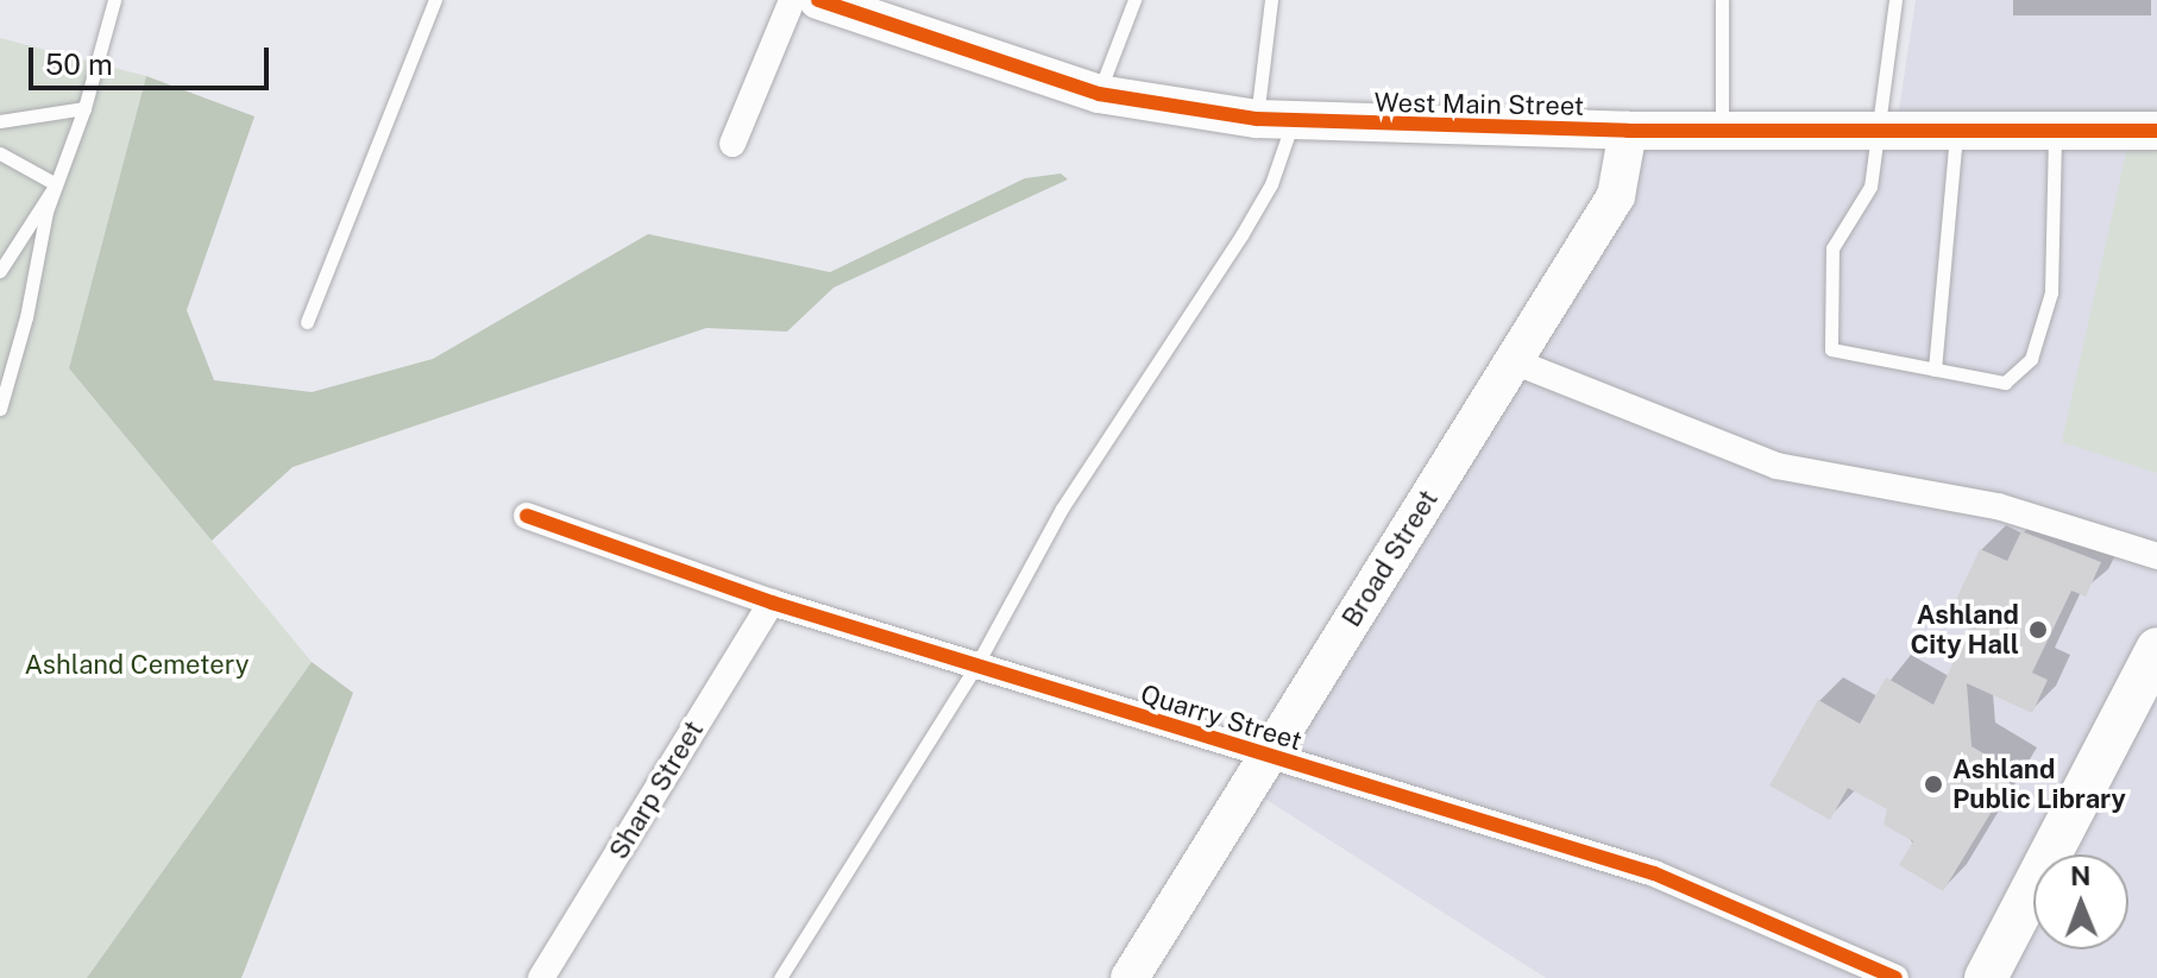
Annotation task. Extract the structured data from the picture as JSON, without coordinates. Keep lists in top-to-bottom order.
{
  "streets": {
    "street": [
      "West Main Street",
      "Broad Street",
      "Quarry Street",
      "Sharp Street"
    ]
  },
  "crossings": [
    ["West Main Street", "Broad Street"],
    ["Broad Street", "Quarry Street"],
    ["Quarry Street", "Sharp Street"]
  ],
  "parks": ["Ashland Cemetery"],
  "places": ["Ashland City Hall", "Ashland Public Library"],
  "scale_bar": "50 m",
  "north": "top"
}
